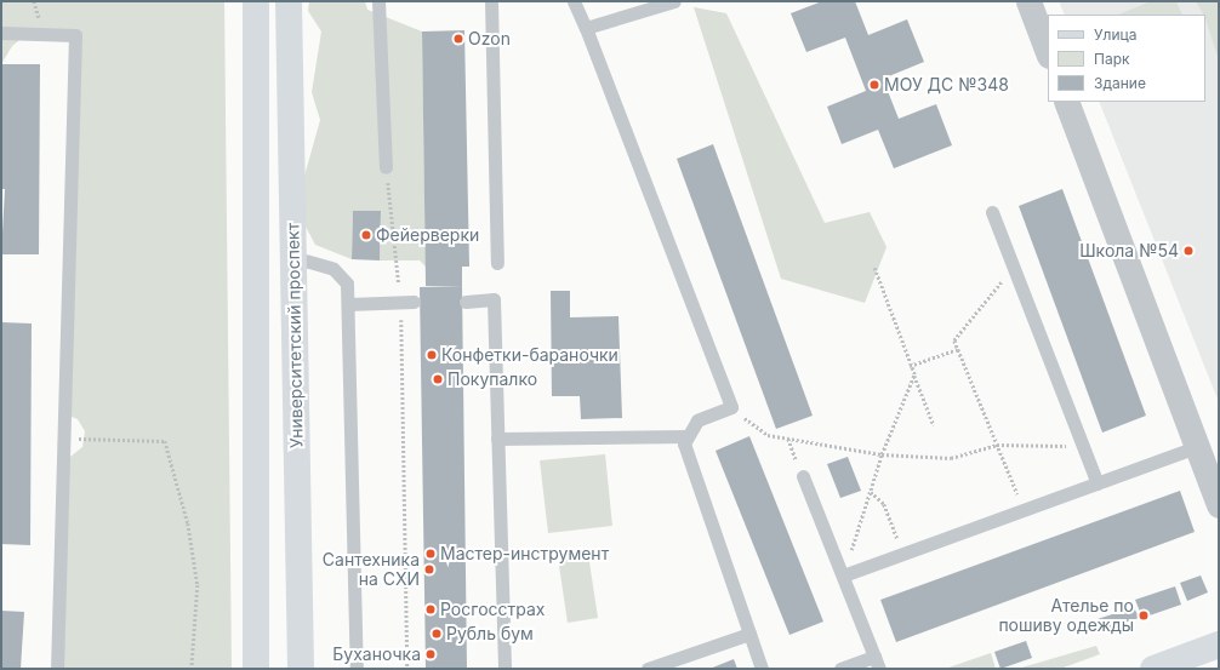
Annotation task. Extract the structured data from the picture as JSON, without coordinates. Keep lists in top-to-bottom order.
{
  "streets": {
    "main road": ["Университетский проспект"]
  },
  "places": [
    "Ozon",
    "МОУ ДС №348",
    "Фейерверки",
    "Школа №54",
    "Конфетки-бараночки",
    "Покупалко",
    "Мастер-инструмент",
    "Сантехника на СХИ",
    "Росгосстрах",
    "Ателье по пошиву одежды",
    "Рубль бум",
    "Буханочка"
  ],
  "legend": ["Улица", "Парк", "Здание"]
}
